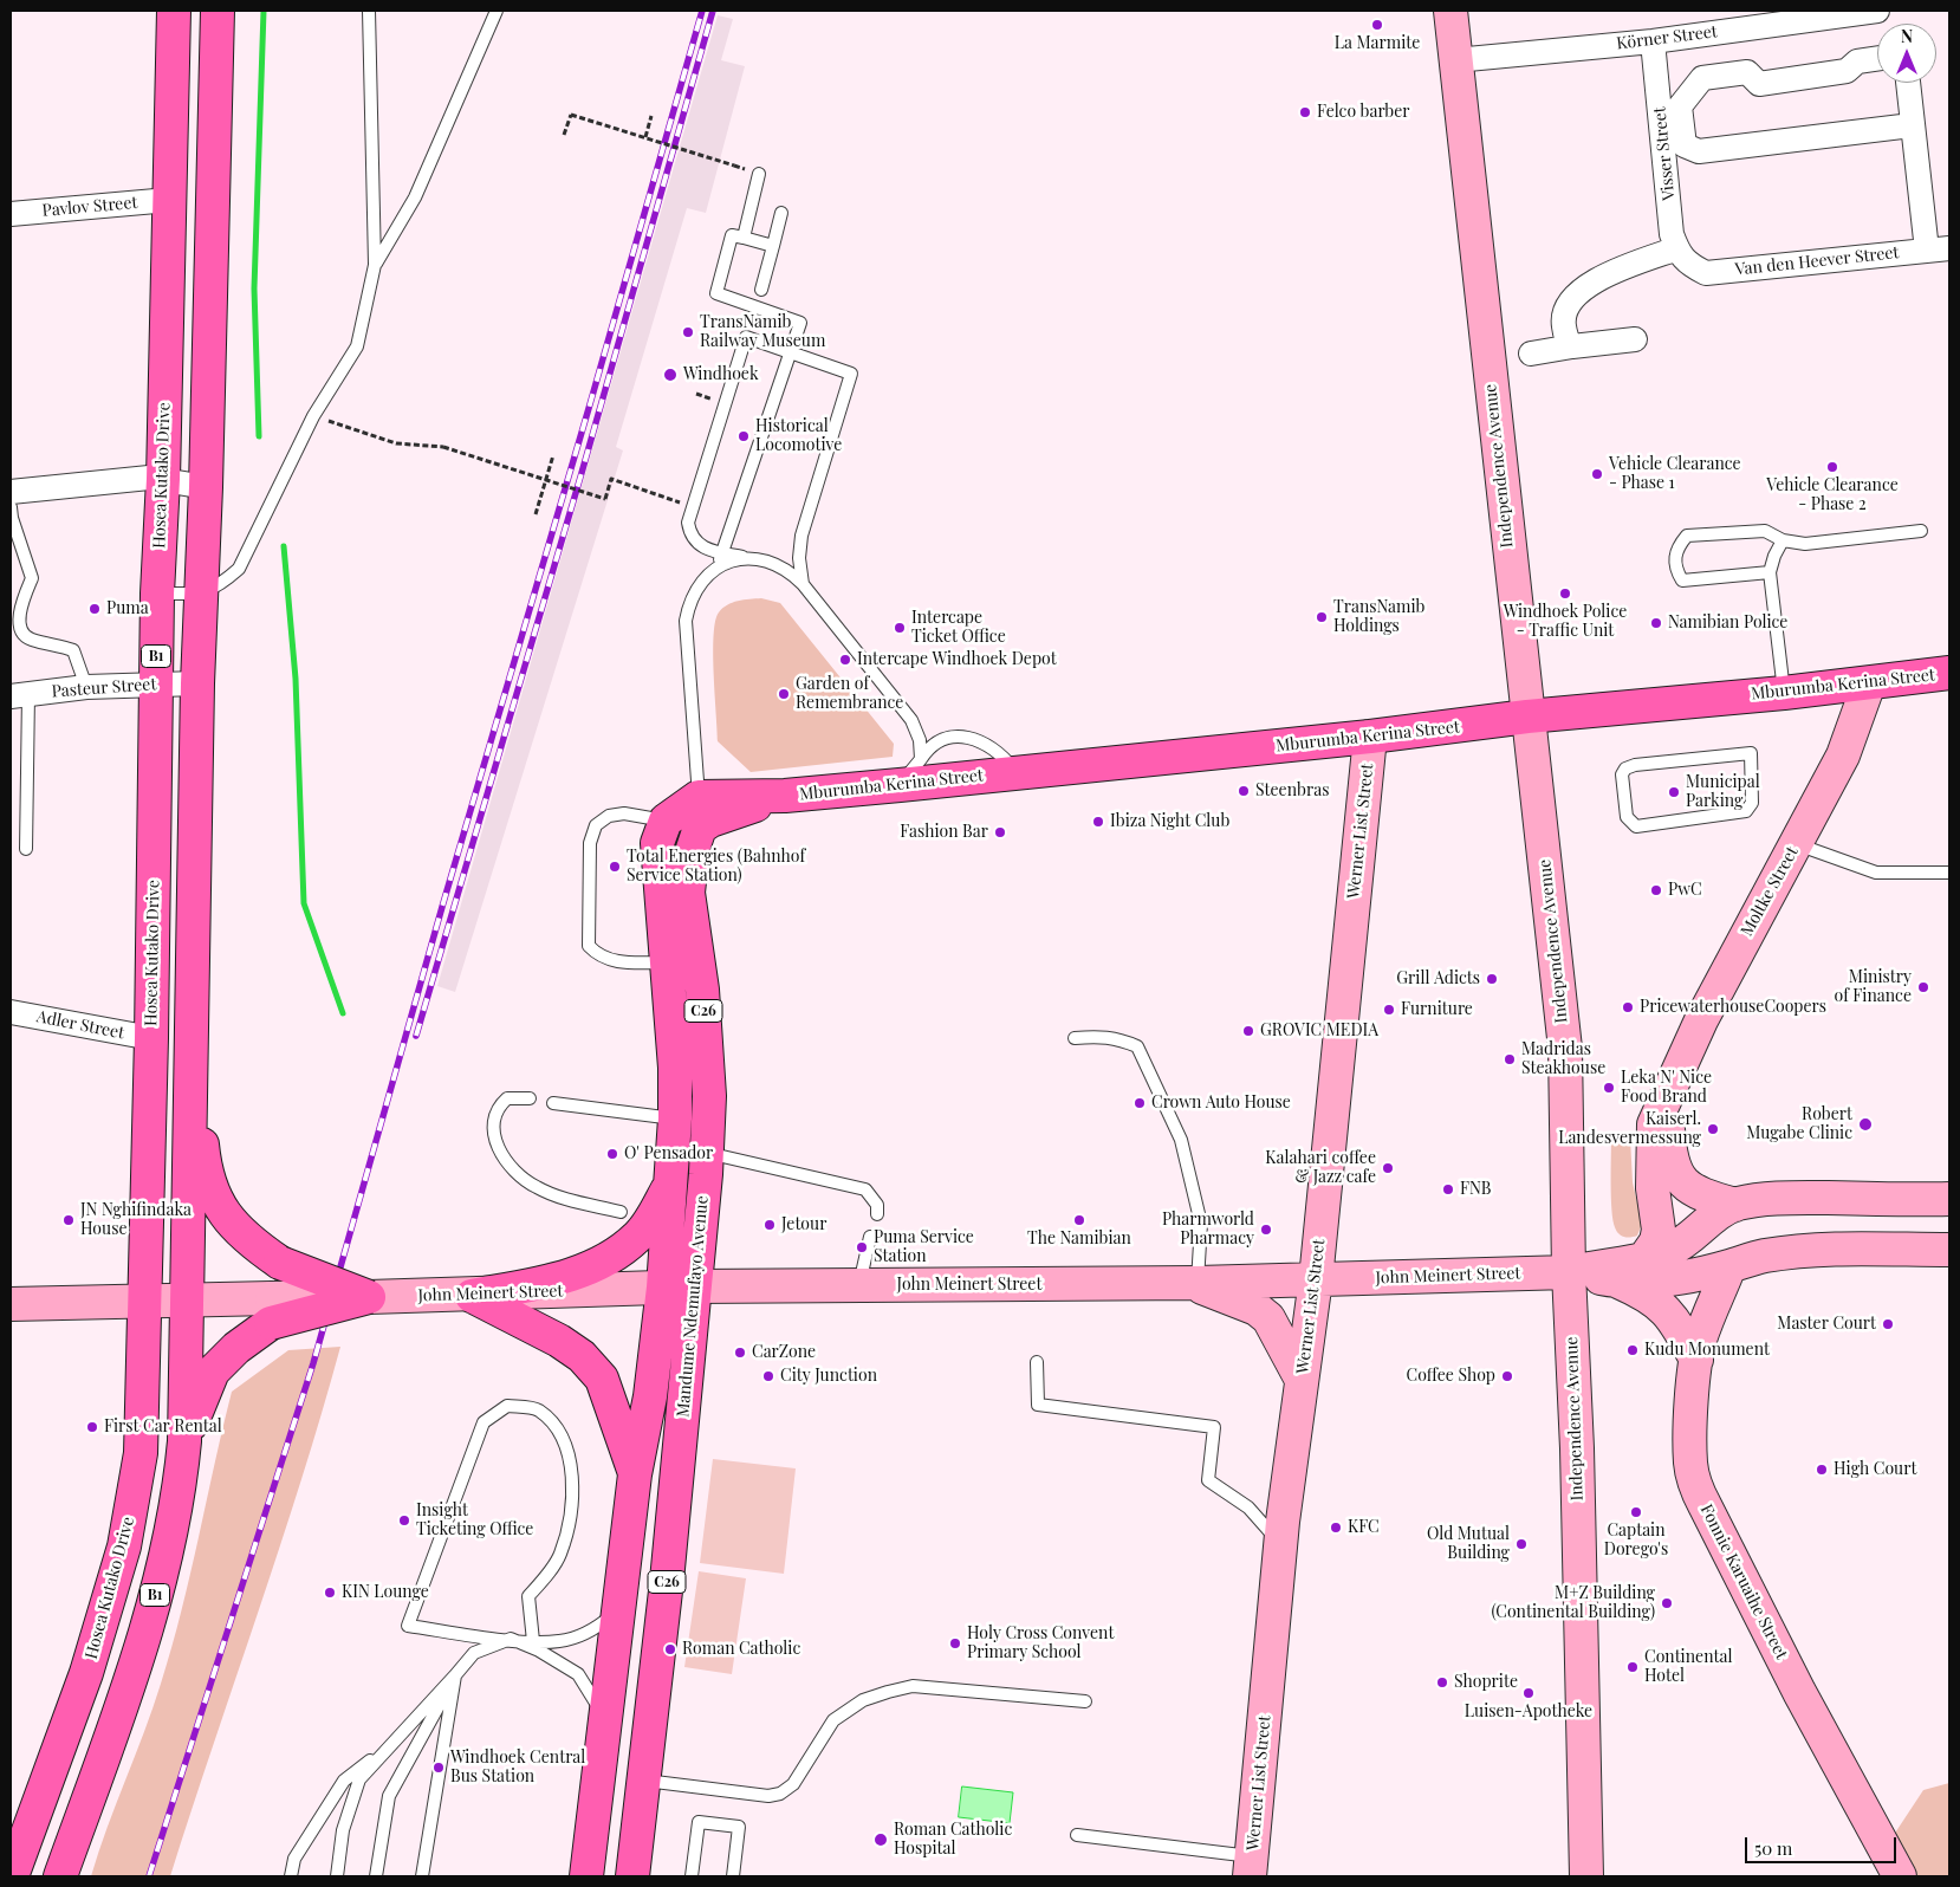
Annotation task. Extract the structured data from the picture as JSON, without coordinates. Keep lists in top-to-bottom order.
{
  "streets": {
    "main road": [
      "Hosea Kutako Drive",
      "B1",
      "Mburumba Kerina Street",
      "C26",
      "Mandume Ndemufayo Avenue"
    ],
    "street": [
      "Körner Street",
      "Visser Street",
      "Pavlov Street",
      "Van den Heever Street",
      "Independence Avenue",
      "Pasteur Street",
      "Werner List Street",
      "Moltke Street",
      "Adler Street",
      "John Meinert Street",
      "Fonnie Karuaihe Street"
    ]
  },
  "crossings": [
    ["Körner Street", "Visser Street"],
    ["Körner Street", "Independence Avenue"],
    ["Visser Street", "Van den Heever Street"],
    ["Pavlov Street", "Hosea Kutako Drive"],
    ["Independence Avenue", "Mburumba Kerina Street"],
    ["Independence Avenue", "John Meinert Street"],
    ["Hosea Kutako Drive", "Pasteur Street"],
    ["Hosea Kutako Drive", "Adler Street"],
    ["B1", "Pasteur Street"],
    ["Mburumba Kerina Street", "Werner List Street"],
    ["Mburumba Kerina Street", "Moltke Street"],
    ["Mburumba Kerina Street", "Mandume Ndemufayo Avenue"],
    ["Werner List Street", "John Meinert Street"],
    ["Moltke Street", "John Meinert Street"],
    ["John Meinert Street", "Mandume Ndemufayo Avenue"],
    ["John Meinert Street", "Fonnie Karuaihe Street"]
  ],
  "places": [
    "La Marmite",
    "Felco barber",
    "TransNamib Railway Museum",
    "Windhoek",
    "Historical Locomotive",
    "Vehicle Clearance - Phase 2",
    "Vehicle Clearance - Phase 1",
    "Windhoek Police - Traffic Unit",
    "Puma",
    "TransNamib Holdings",
    "Namibian Police",
    "Intercape Ticket Office",
    "Intercape Windhoek Depot",
    "Garden of Remembrance",
    "Steenbras",
    "Municipal Parking",
    "Ibiza Night Club",
    "Fashion Bar",
    "Total Energies (Bahnhof Service Station)",
    "PwC",
    "Grill Adicts",
    "Ministry of Finance",
    "PricewaterhouseCoopers",
    "Furniture",
    "GROVIC MEDIA",
    "Madridas Steakhouse",
    "Leka N' Nice Food Brand",
    "Crown Auto House",
    "Robert Mugabe Clinic",
    "Kaiserl. Landesvermessung",
    "O' Pensador",
    "Kalahari coffee & Jazz cafe",
    "FNB",
    "JN Nghifindaka House",
    "The Namibian",
    "Jetour",
    "Pharmworld Pharmacy",
    "Puma Service Station",
    "Master Court",
    "Kudu Monument",
    "CarZone",
    "City Junction",
    "Coffee Shop",
    "First Car Rental",
    "High Court",
    "Captain Dorego's",
    "Insight Ticketing Office",
    "KFC",
    "Old Mutual Building",
    "KIN Lounge",
    "M+Z Building (Continental Building)",
    "Holy Cross Convent Primary School",
    "Roman Catholic",
    "Continental Hotel",
    "Shoprite",
    "Luisen-Apotheke",
    "Windhoek Central Bus Station",
    "Roman Catholic Hospital"
  ],
  "scale_bar": "50 m",
  "north": "top"
}
